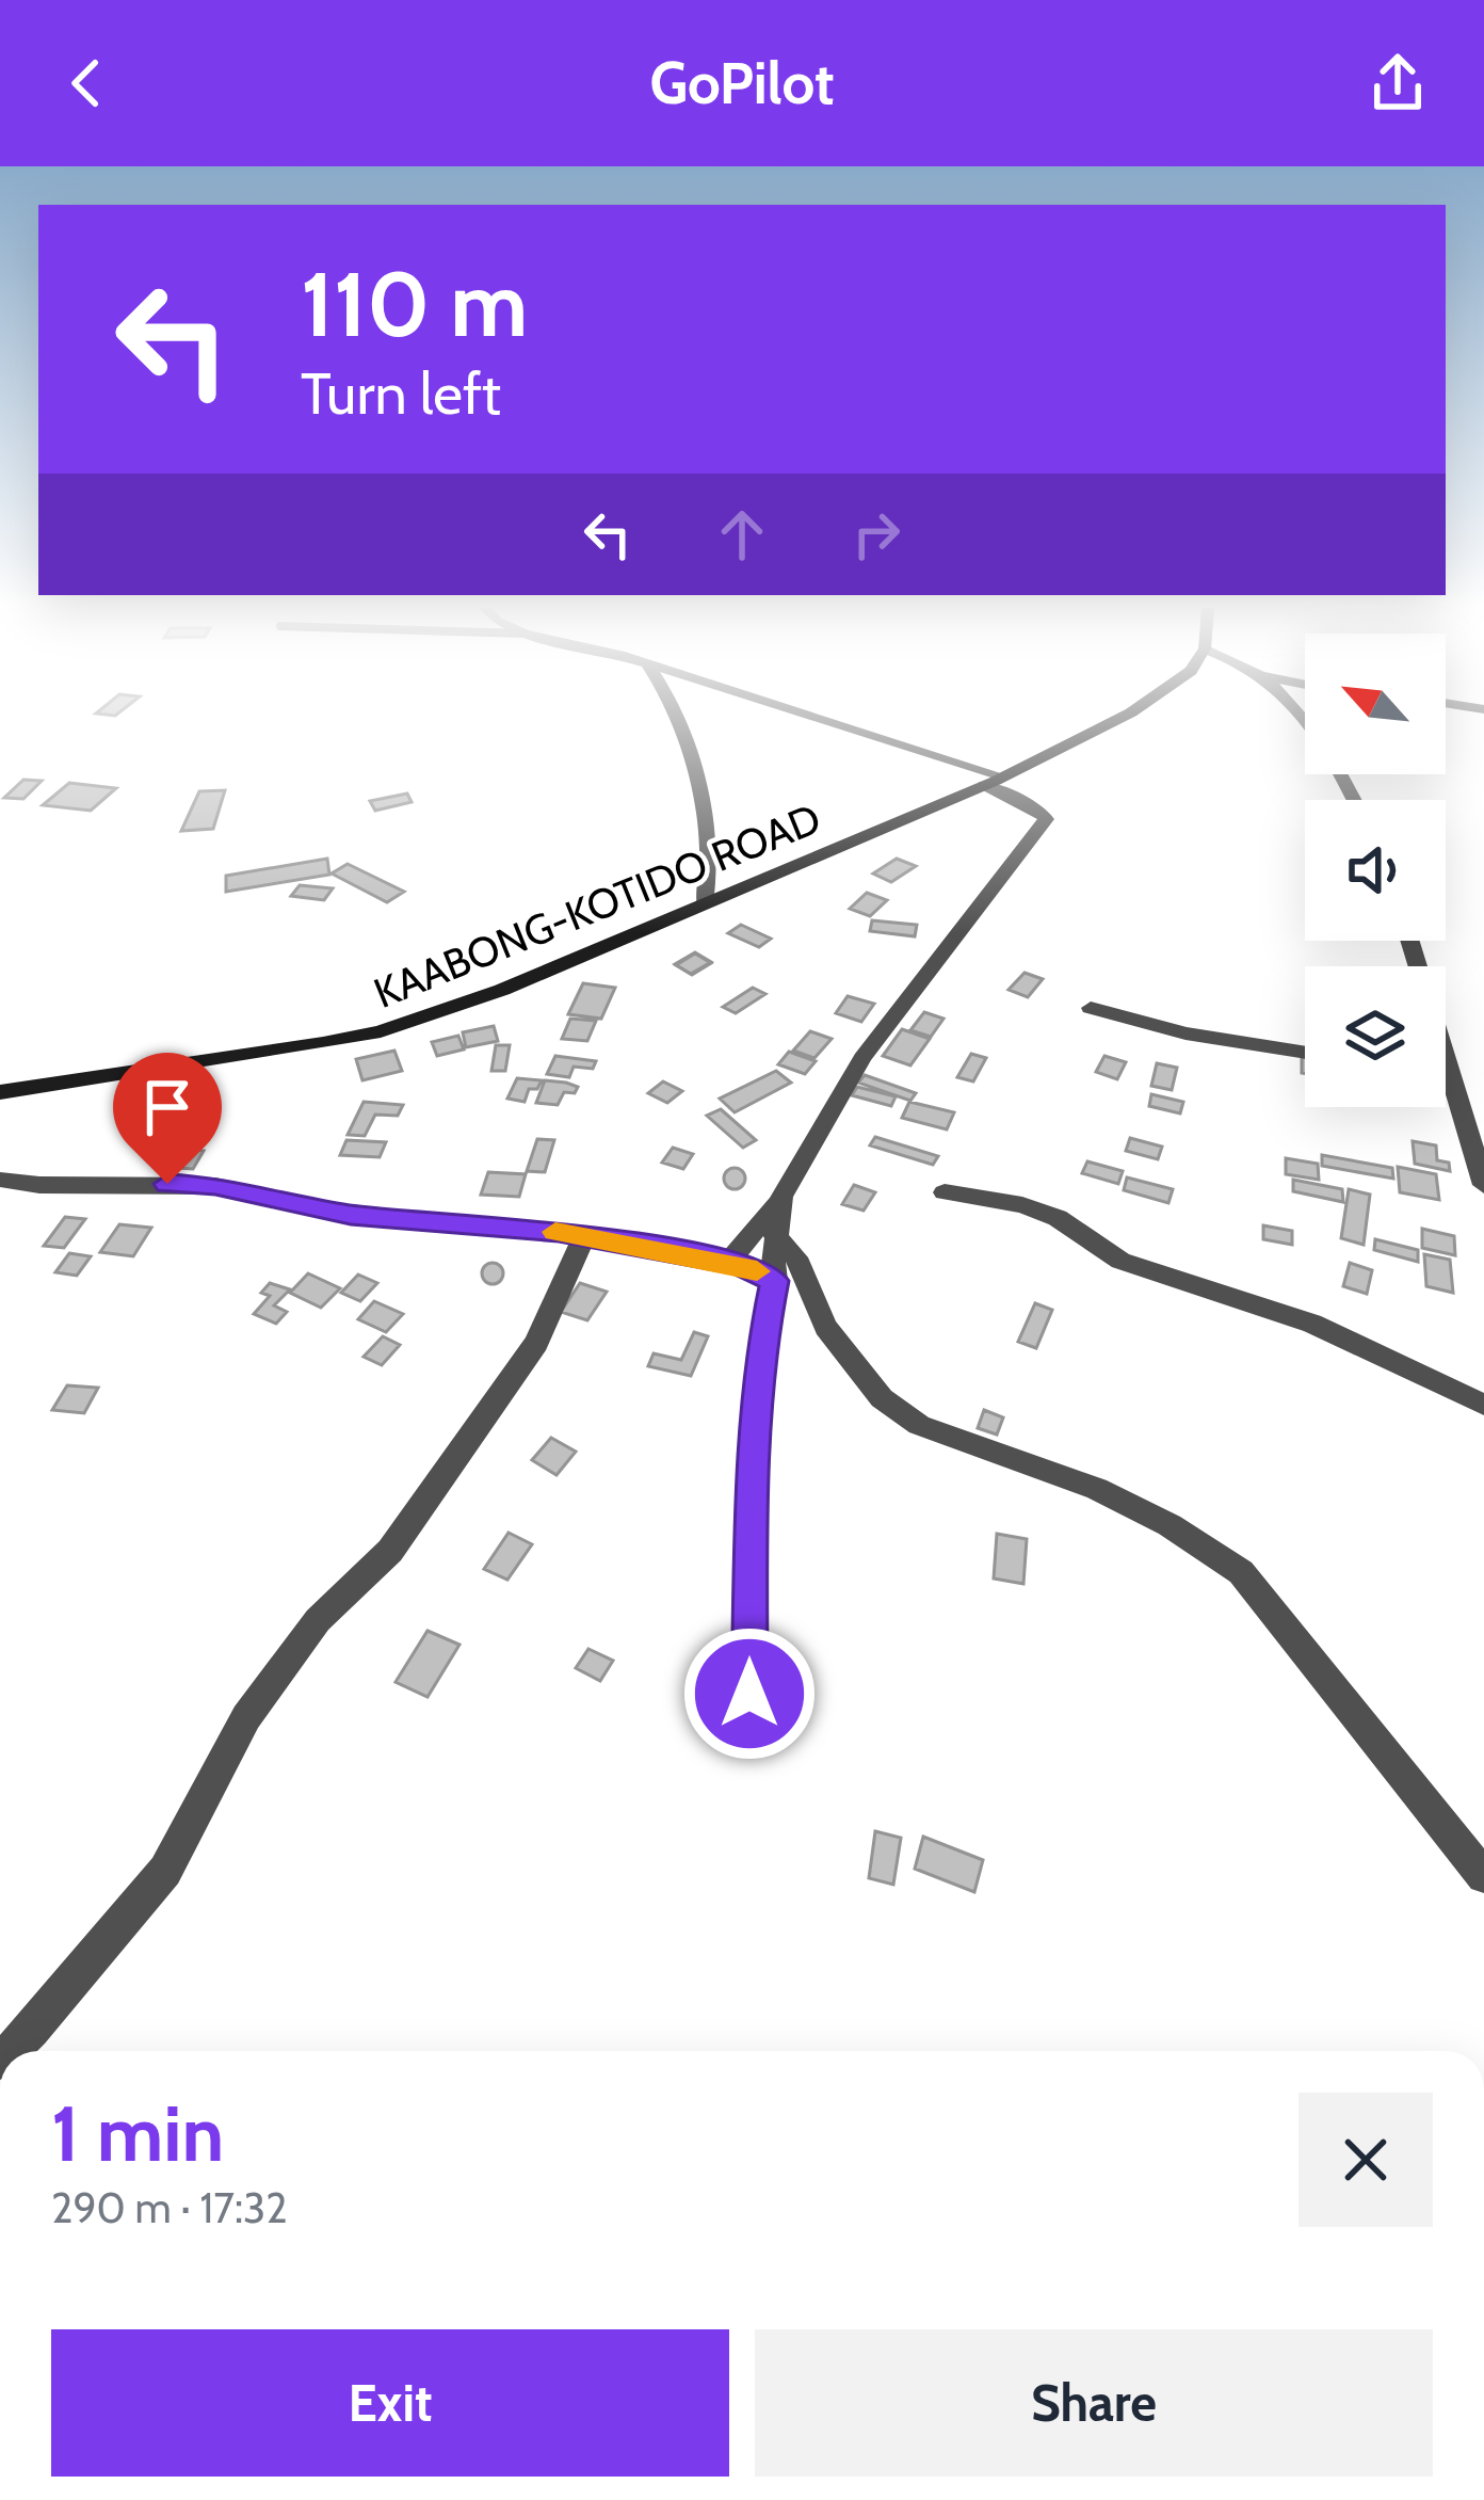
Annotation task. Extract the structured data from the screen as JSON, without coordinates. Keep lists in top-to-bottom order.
{
  "streets": {
    "main road": ["KAABONG-KOTIDO ROAD"]
  },
  "north": "top left",
  "page": {
    "header": "GoPilot",
    "turn": ["110 m", "Turn left"],
    "heading": ["1 min", "290 m · 17:32"],
    "buttons": ["Exit", "Share"]
  }
}
